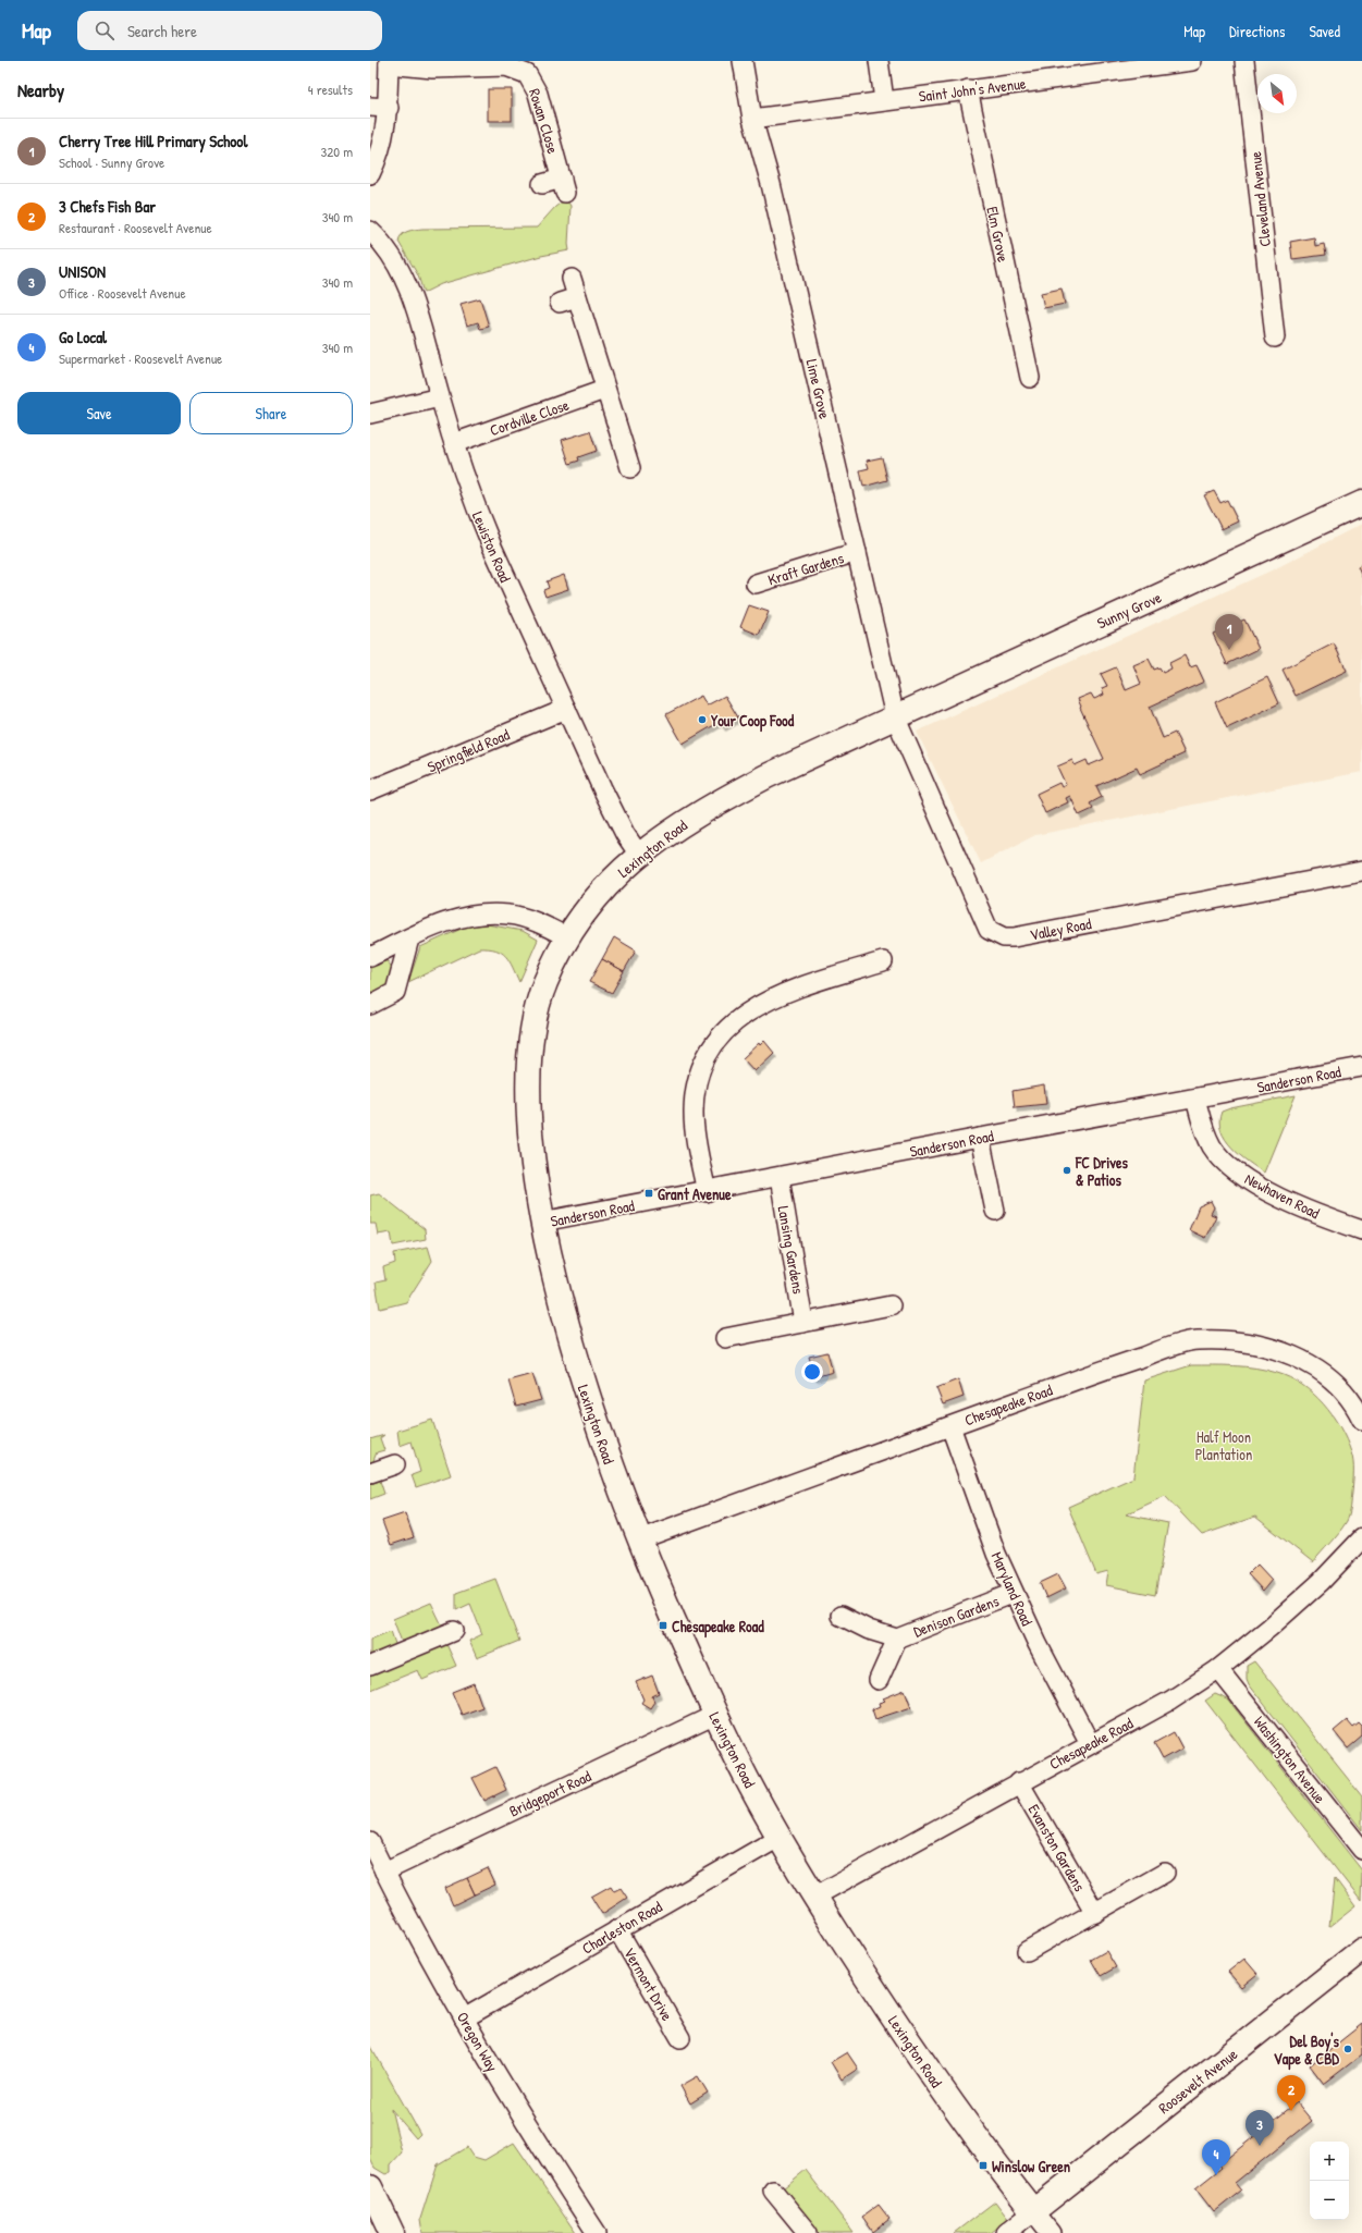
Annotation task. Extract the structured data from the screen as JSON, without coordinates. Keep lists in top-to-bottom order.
{
  "streets": {
    "street": [
      "Saint John's Avenue",
      "Rowan Close",
      "Cleveland Avenue",
      "Elm Grove",
      "Lime Grove",
      "Cordville Close",
      "Lewiston Road",
      "Kraft Gardens",
      "Sunny Grove",
      "Springfield Road",
      "Lexington Road",
      "Valley Road",
      "Sanderson Road",
      "Newhaven Road",
      "Lansing Gardens",
      "Chesapeake Road",
      "Maryland Road",
      "Denison Gardens",
      "Washington Avenue",
      "Bridgeport Road",
      "Evanston Gardens",
      "Charleston Road",
      "Vermont Drive",
      "Oregon Way",
      "Roosevelt Avenue"
    ]
  },
  "crossings": [
    ["Saint John's Avenue", "Elm Grove"],
    ["Saint John's Avenue", "Lime Grove"],
    ["Lime Grove", "Kraft Gardens"],
    ["Lime Grove", "Sunny Grove"],
    ["Lime Grove", "Lexington Road"],
    ["Lime Grove", "Valley Road"],
    ["Cordville Close", "Lewiston Road"],
    ["Lewiston Road", "Springfield Road"],
    ["Lewiston Road", "Lexington Road"],
    ["Sunny Grove", "Lexington Road"],
    ["Sunny Grove", "Valley Road"],
    ["Lexington Road", "Valley Road"],
    ["Lexington Road", "Sanderson Road"],
    ["Lexington Road", "Chesapeake Road"],
    ["Lexington Road", "Bridgeport Road"],
    ["Lexington Road", "Charleston Road"],
    ["Lexington Road", "Roosevelt Avenue"],
    ["Sanderson Road", "Newhaven Road"],
    ["Sanderson Road", "Lansing Gardens"],
    ["Chesapeake Road", "Maryland Road"],
    ["Chesapeake Road", "Washington Avenue"],
    ["Chesapeake Road", "Evanston Gardens"],
    ["Maryland Road", "Denison Gardens"],
    ["Bridgeport Road", "Oregon Way"],
    ["Charleston Road", "Vermont Drive"],
    ["Charleston Road", "Oregon Way"]
  ],
  "parks": ["Half Moon Plantation"],
  "places": {
    "other": ["Your Coop Food", "FC Drives & Patios", "Del Boy's Vape & CBD"],
    "transit": ["Grant Avenue", "Chesapeake Road", "Winslow Green"]
  },
  "north": "bottom right",
  "page": {
    "header": "Map",
    "search": "Search here",
    "nav": ["Map", "Directions", "Saved"],
    "heading": ["Nearby", "4 results"],
    "list": [
      {
        "mark": "1",
        "name": "Cherry Tree Hill Primary School",
        "note": "School · Sunny Grove",
        "value": "320 m"
      },
      {
        "mark": "2",
        "name": "3 Chefs Fish Bar",
        "note": "Restaurant · Roosevelt Avenue",
        "value": "340 m"
      },
      {
        "mark": "3",
        "name": "UNISON",
        "note": "Office · Roosevelt Avenue",
        "value": "340 m"
      },
      {
        "mark": "4",
        "name": "Go Local",
        "note": "Supermarket · Roosevelt Avenue",
        "value": "340 m"
      }
    ],
    "buttons": ["Save", "Share"],
    "pins": [
      "1",
      "2",
      "3",
      "4"
    ],
    "map_buttons": ["+", "−"]
  }
}
